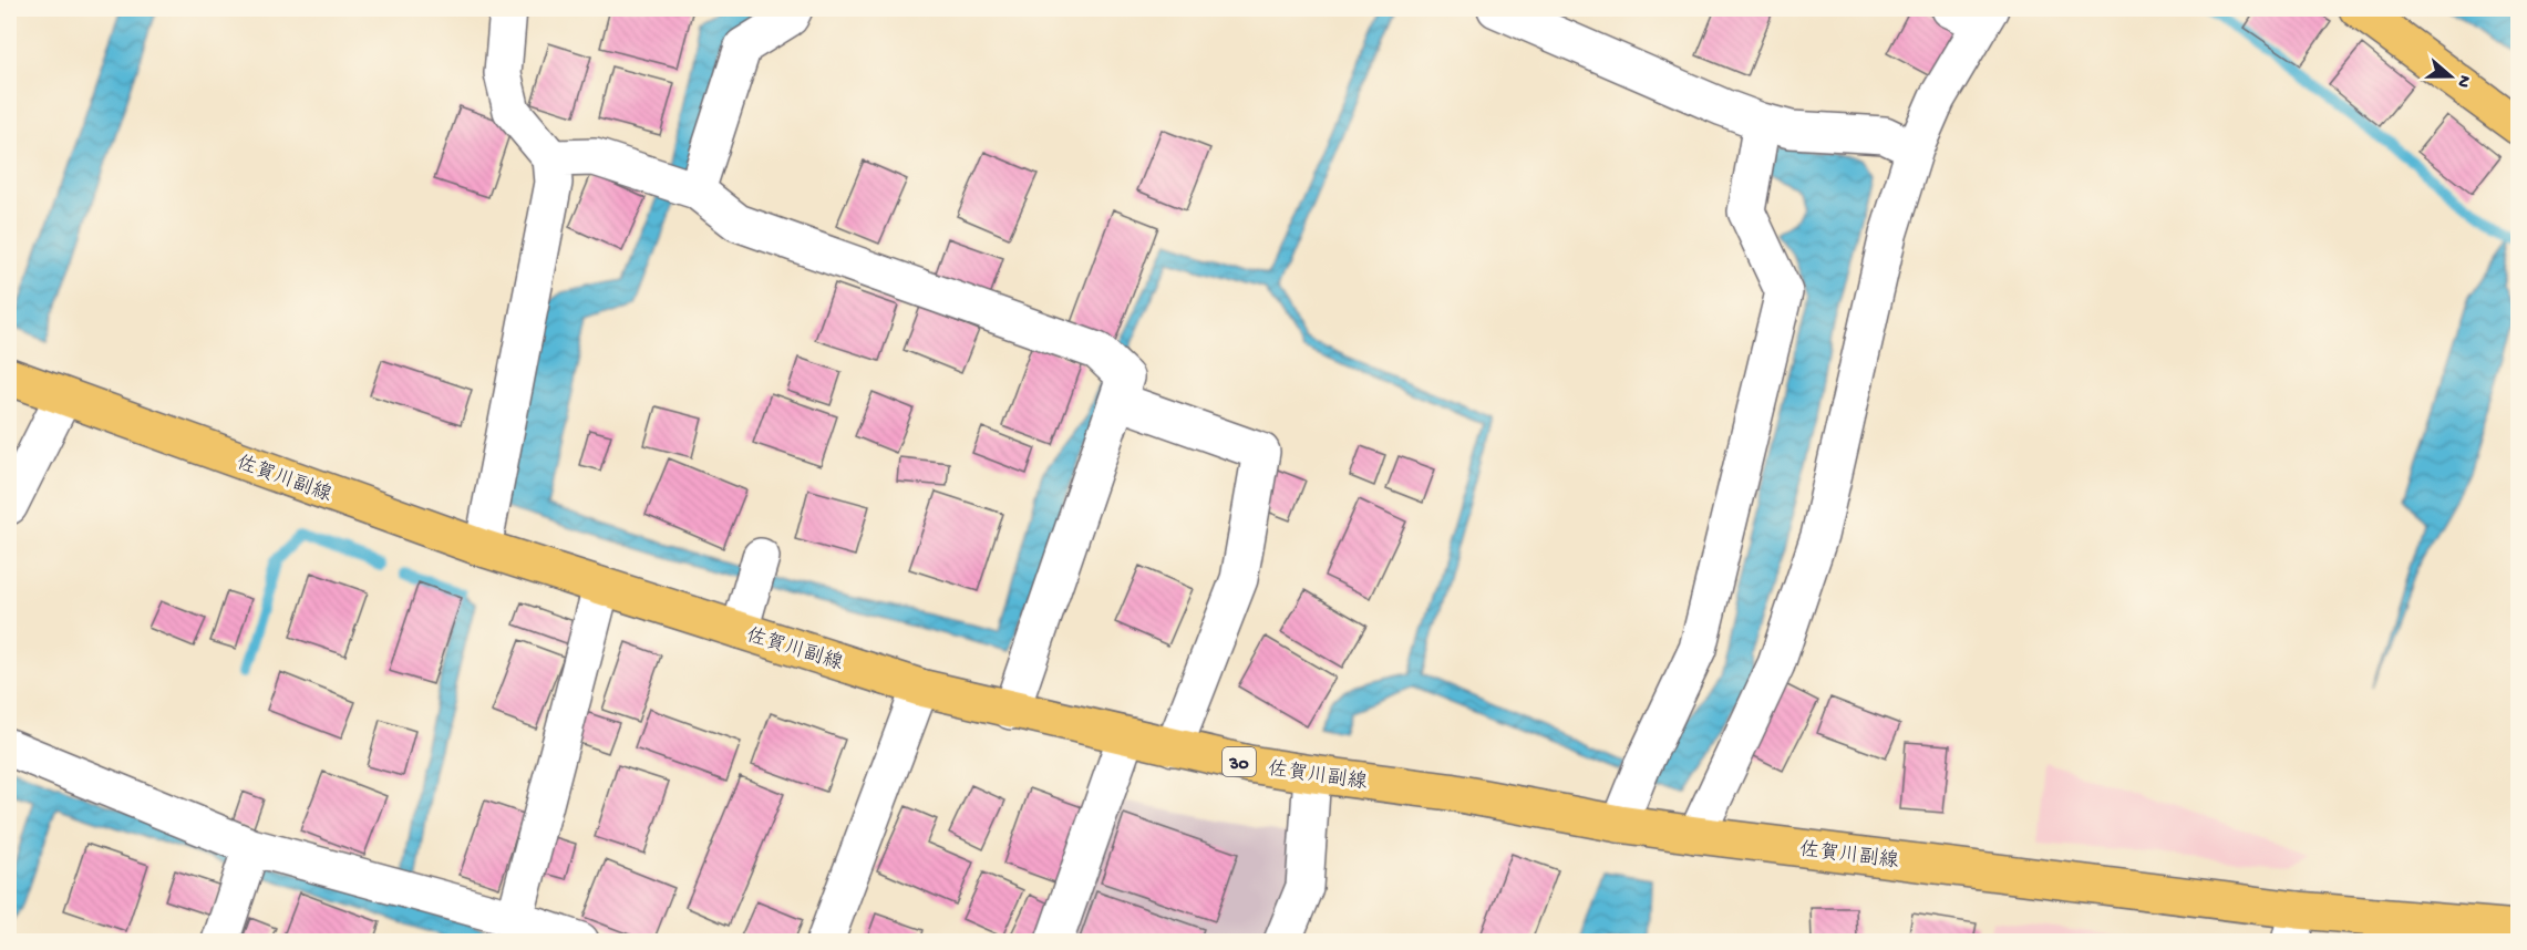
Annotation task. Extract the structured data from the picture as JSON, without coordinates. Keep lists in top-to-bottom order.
{
  "streets": {
    "main road": ["佐賀川副線", "30"]
  },
  "north": "right"
}
